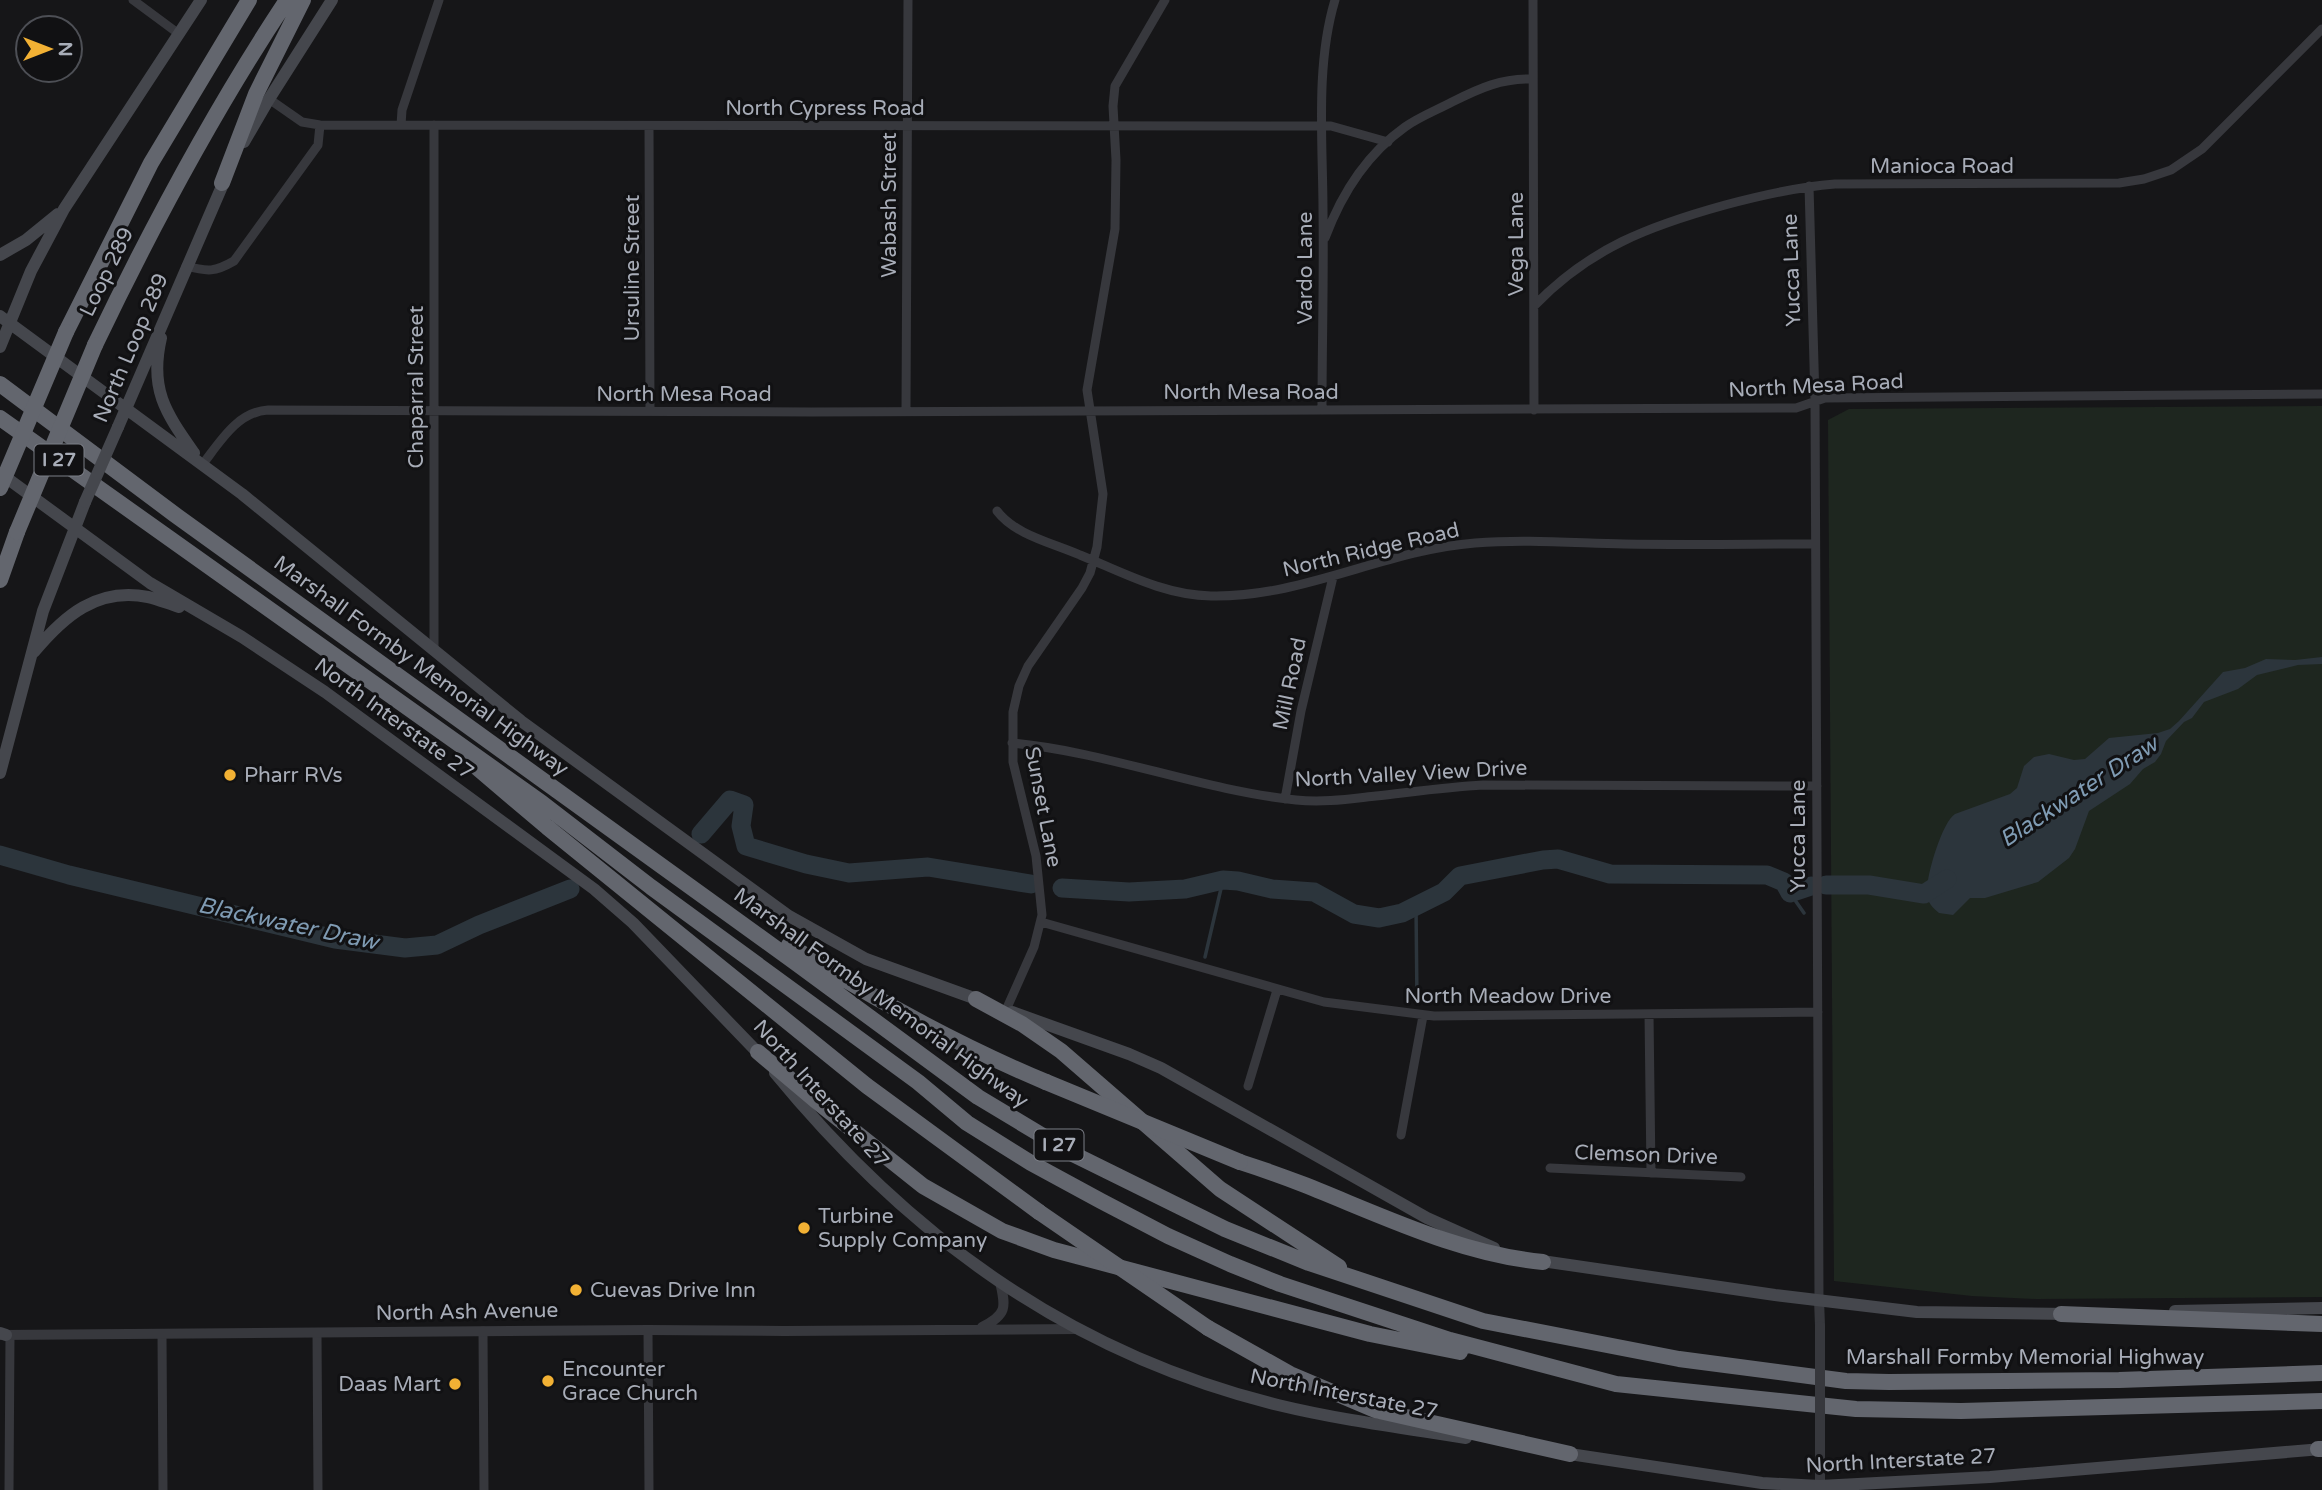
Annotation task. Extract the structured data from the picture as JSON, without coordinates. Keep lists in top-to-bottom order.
{
  "streets": {
    "highway": ["Loop 289", "I 27", "Marshall Formby Memorial Highway"],
    "main road": ["North Loop 289", "North Interstate 27"],
    "street": [
      "North Cypress Road",
      "Manioca Road",
      "Wabash Street",
      "Vega Lane",
      "Ursuline Street",
      "Vardo Lane",
      "Yucca Lane",
      "North Mesa Road",
      "Chaparral Street",
      "North Ridge Road",
      "Mill Road",
      "North Valley View Drive",
      "Sunset Lane",
      "North Meadow Drive",
      "Clemson Drive",
      "North Ash Avenue"
    ]
  },
  "crossings": [
    ["North Cypress Road", "Wabash Street"],
    ["North Cypress Road", "Ursuline Street"],
    ["North Cypress Road", "Vardo Lane"],
    ["North Cypress Road", "North Loop 289"],
    ["North Cypress Road", "Chaparral Street"],
    ["North Cypress Road", "Sunset Lane"],
    ["Manioca Road", "Vega Lane"],
    ["Manioca Road", "Yucca Lane"],
    ["Wabash Street", "North Mesa Road"],
    ["Vega Lane", "North Mesa Road"],
    ["Ursuline Street", "North Mesa Road"],
    ["Vardo Lane", "North Mesa Road"],
    ["Yucca Lane", "North Mesa Road"],
    ["Yucca Lane", "North Ridge Road"],
    ["Yucca Lane", "North Interstate 27"],
    ["Yucca Lane", "North Valley View Drive"],
    ["Yucca Lane", "North Meadow Drive"],
    ["North Loop 289", "North Interstate 27"],
    ["North Mesa Road", "Chaparral Street"],
    ["North Mesa Road", "Sunset Lane"],
    ["North Ridge Road", "Mill Road"],
    ["North Ridge Road", "Sunset Lane"],
    ["Mill Road", "North Valley View Drive"],
    ["North Interstate 27", "North Ash Avenue"],
    ["North Valley View Drive", "Sunset Lane"],
    ["Sunset Lane", "North Meadow Drive"]
  ],
  "water": ["Blackwater Draw"],
  "places": [
    "Pharr RVs",
    "Turbine Supply Company",
    "Cuevas Drive Inn",
    "Encounter Grace Church",
    "Daas Mart"
  ],
  "north": "right"
}
